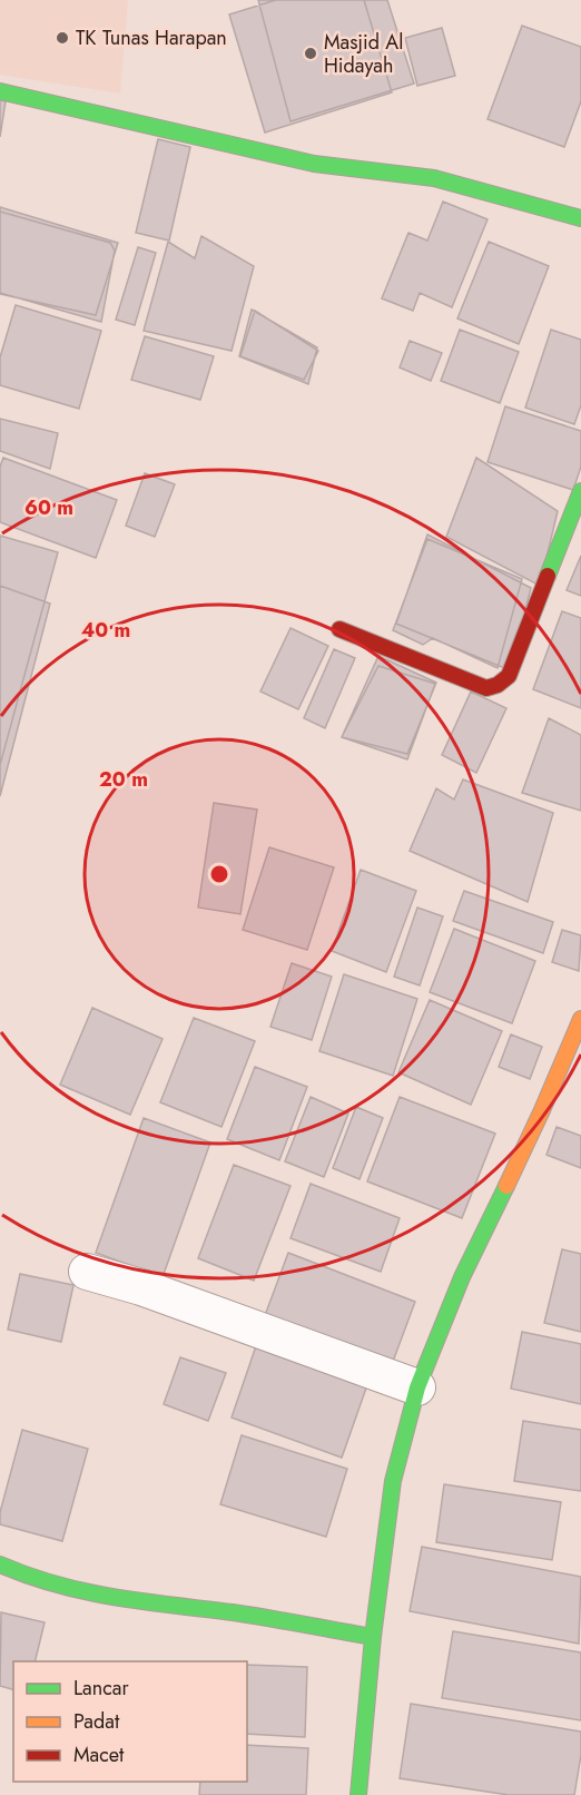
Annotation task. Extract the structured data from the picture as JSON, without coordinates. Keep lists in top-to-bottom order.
{
  "places": ["TK Tunas Harapan", "Masjid Al Hidayah"],
  "legend": ["Lancar", "Padat", "Macet"],
  "rings": ["60 m", "40 m", "20 m"]
}
